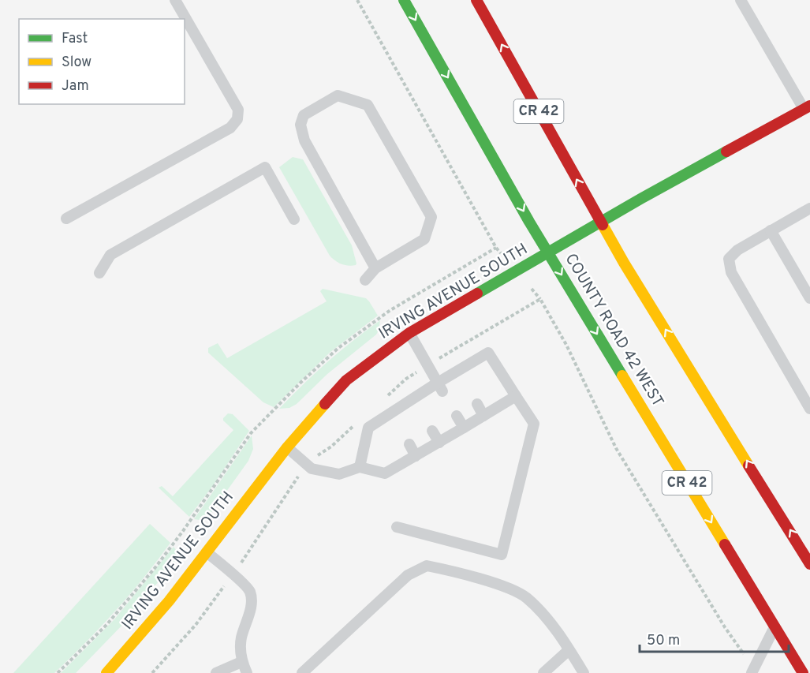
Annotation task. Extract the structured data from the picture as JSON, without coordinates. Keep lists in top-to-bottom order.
{
  "streets": {
    "main road": ["CR 42", "IRVING AVENUE SOUTH", "COUNTY ROAD 42 WEST"]
  },
  "crossings": [
    ["CR 42", "IRVING AVENUE SOUTH"],
    ["IRVING AVENUE SOUTH", "COUNTY ROAD 42 WEST"]
  ],
  "legend": ["Fast", "Slow", "Jam"],
  "scale_bar": "50 m"
}
